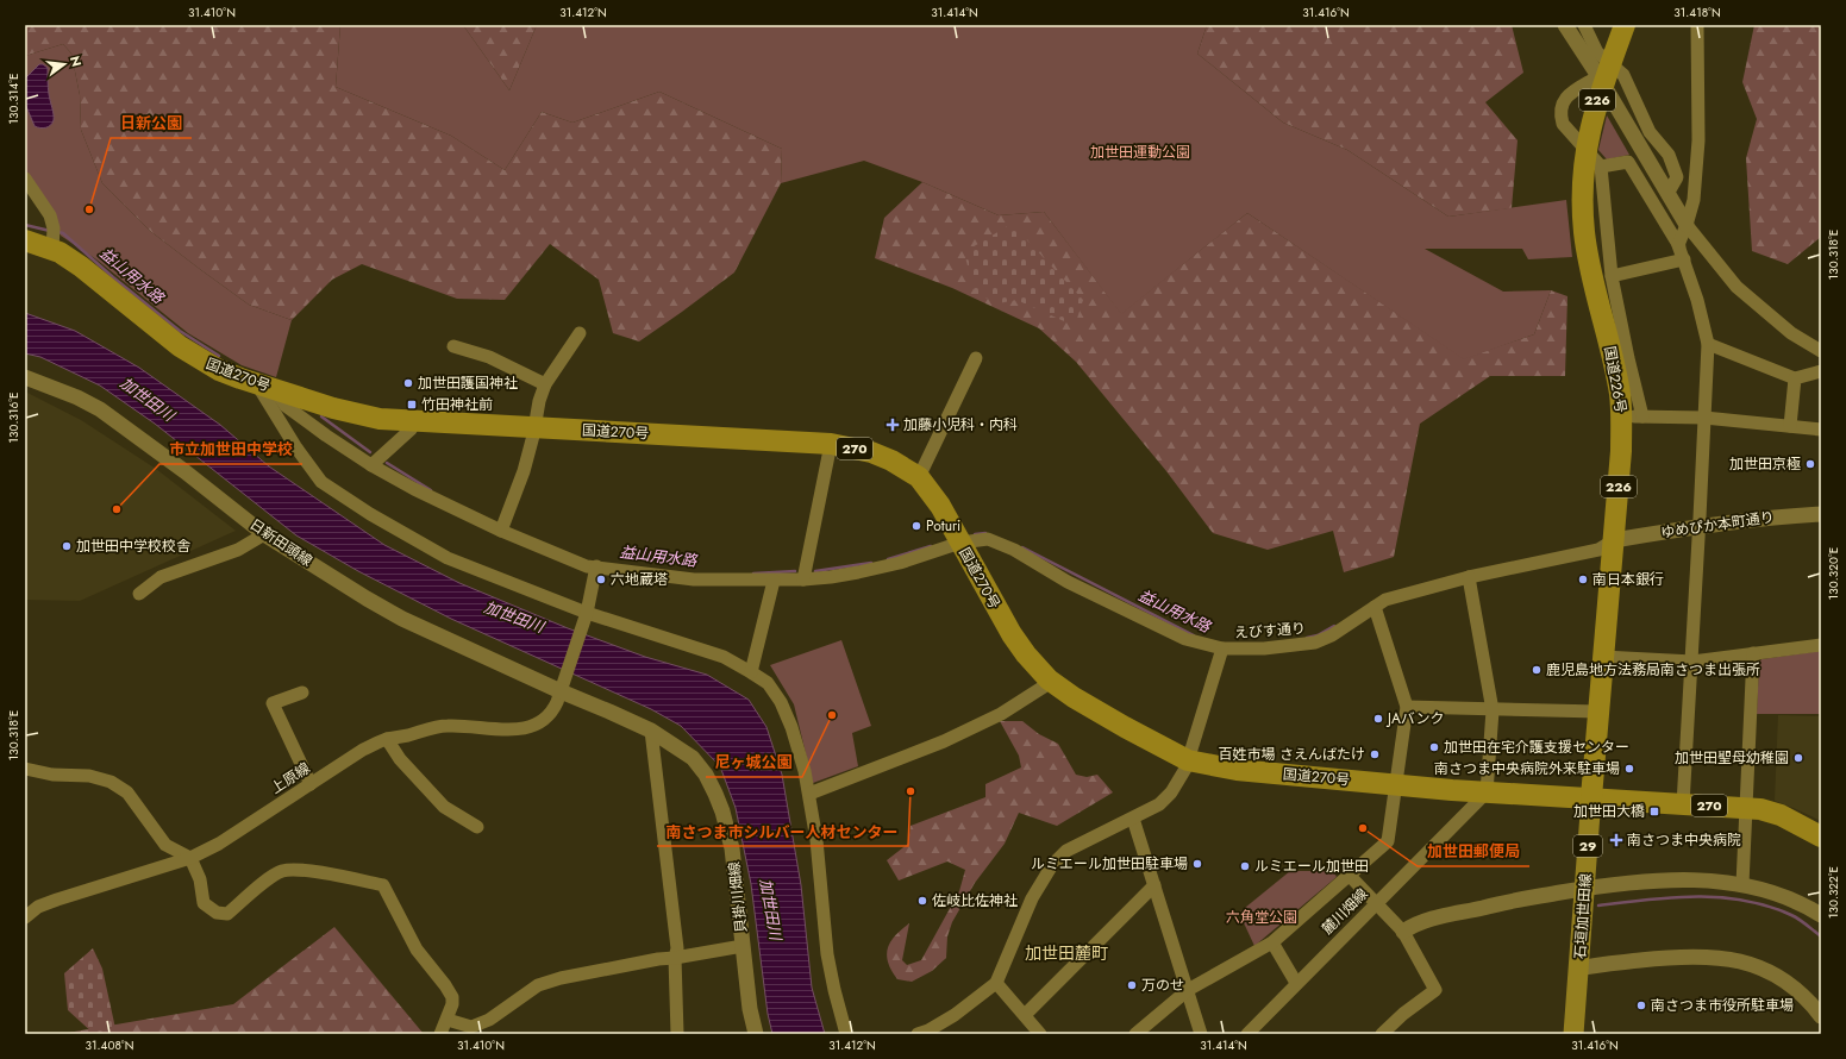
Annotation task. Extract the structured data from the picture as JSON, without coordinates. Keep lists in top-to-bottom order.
{
  "streets": {
    "highway": [
      "226",
      "国道270号",
      "国道226号",
      "270"
    ],
    "main road": ["29", "石垣加世田線"],
    "street": [
      "ゆめぴか本町通り",
      "日新田頭線",
      "えびす通り",
      "上原線",
      "貝掛川畑線",
      "麓川畑線"
    ]
  },
  "crossings": [
    ["国道270号", "国道226号"],
    ["国道270号", "えびす通り"],
    ["国道270号", "麓川畑線"],
    ["国道270号", "石垣加世田線"],
    ["国道226号", "ゆめぴか本町通り"],
    ["国道226号", "えびす通り"],
    ["国道226号", "石垣加世田線"],
    ["ゆめぴか本町通り", "えびす通り"],
    ["日新田頭線", "上原線"],
    ["日新田頭線", "貝掛川畑線"],
    ["えびす通り", "上原線"],
    ["上原線", "貝掛川畑線"]
  ],
  "districts": ["加世田麓町"],
  "water": ["益山用水路", "加世田川"],
  "parks": ["加世田運動公園", "六角堂公園"],
  "places": {
    "other": [
      "日新公園",
      "加世田護国神社",
      "加世田京極",
      "市立加世田中学校",
      "Poturi",
      "加世田中学校校舎",
      "六地蔵塔",
      "南日本銀行",
      "鹿児島地方法務局南さつま出張所",
      "尼ヶ城公園",
      "JAバンク",
      "加世田在宅介護支援センター",
      "百姓市場 さえんばたけ",
      "加世田聖母幼稚園",
      "南さつま中央病院外来駐車場",
      "南さつま市シルバー人材センター",
      "加世田郵便局",
      "ルミエール加世田駐車場",
      "ルミエール加世田",
      "佐岐比佐神社",
      "万のせ",
      "南さつま市役所駐車場"
    ],
    "transit": ["竹田神社前", "加世田大橋"],
    "health": ["加藤小児科・内科", "南さつま中央病院"]
  },
  "north": "right",
  "coordinates": [
    "31.410°N",
    "31.412°N",
    "31.414°N",
    "31.416°N",
    "31.418°N",
    "130.314°E",
    "130.318°E",
    "130.316°E",
    "130.320°E",
    "130.322°E",
    "31.408°N"
  ]
}
